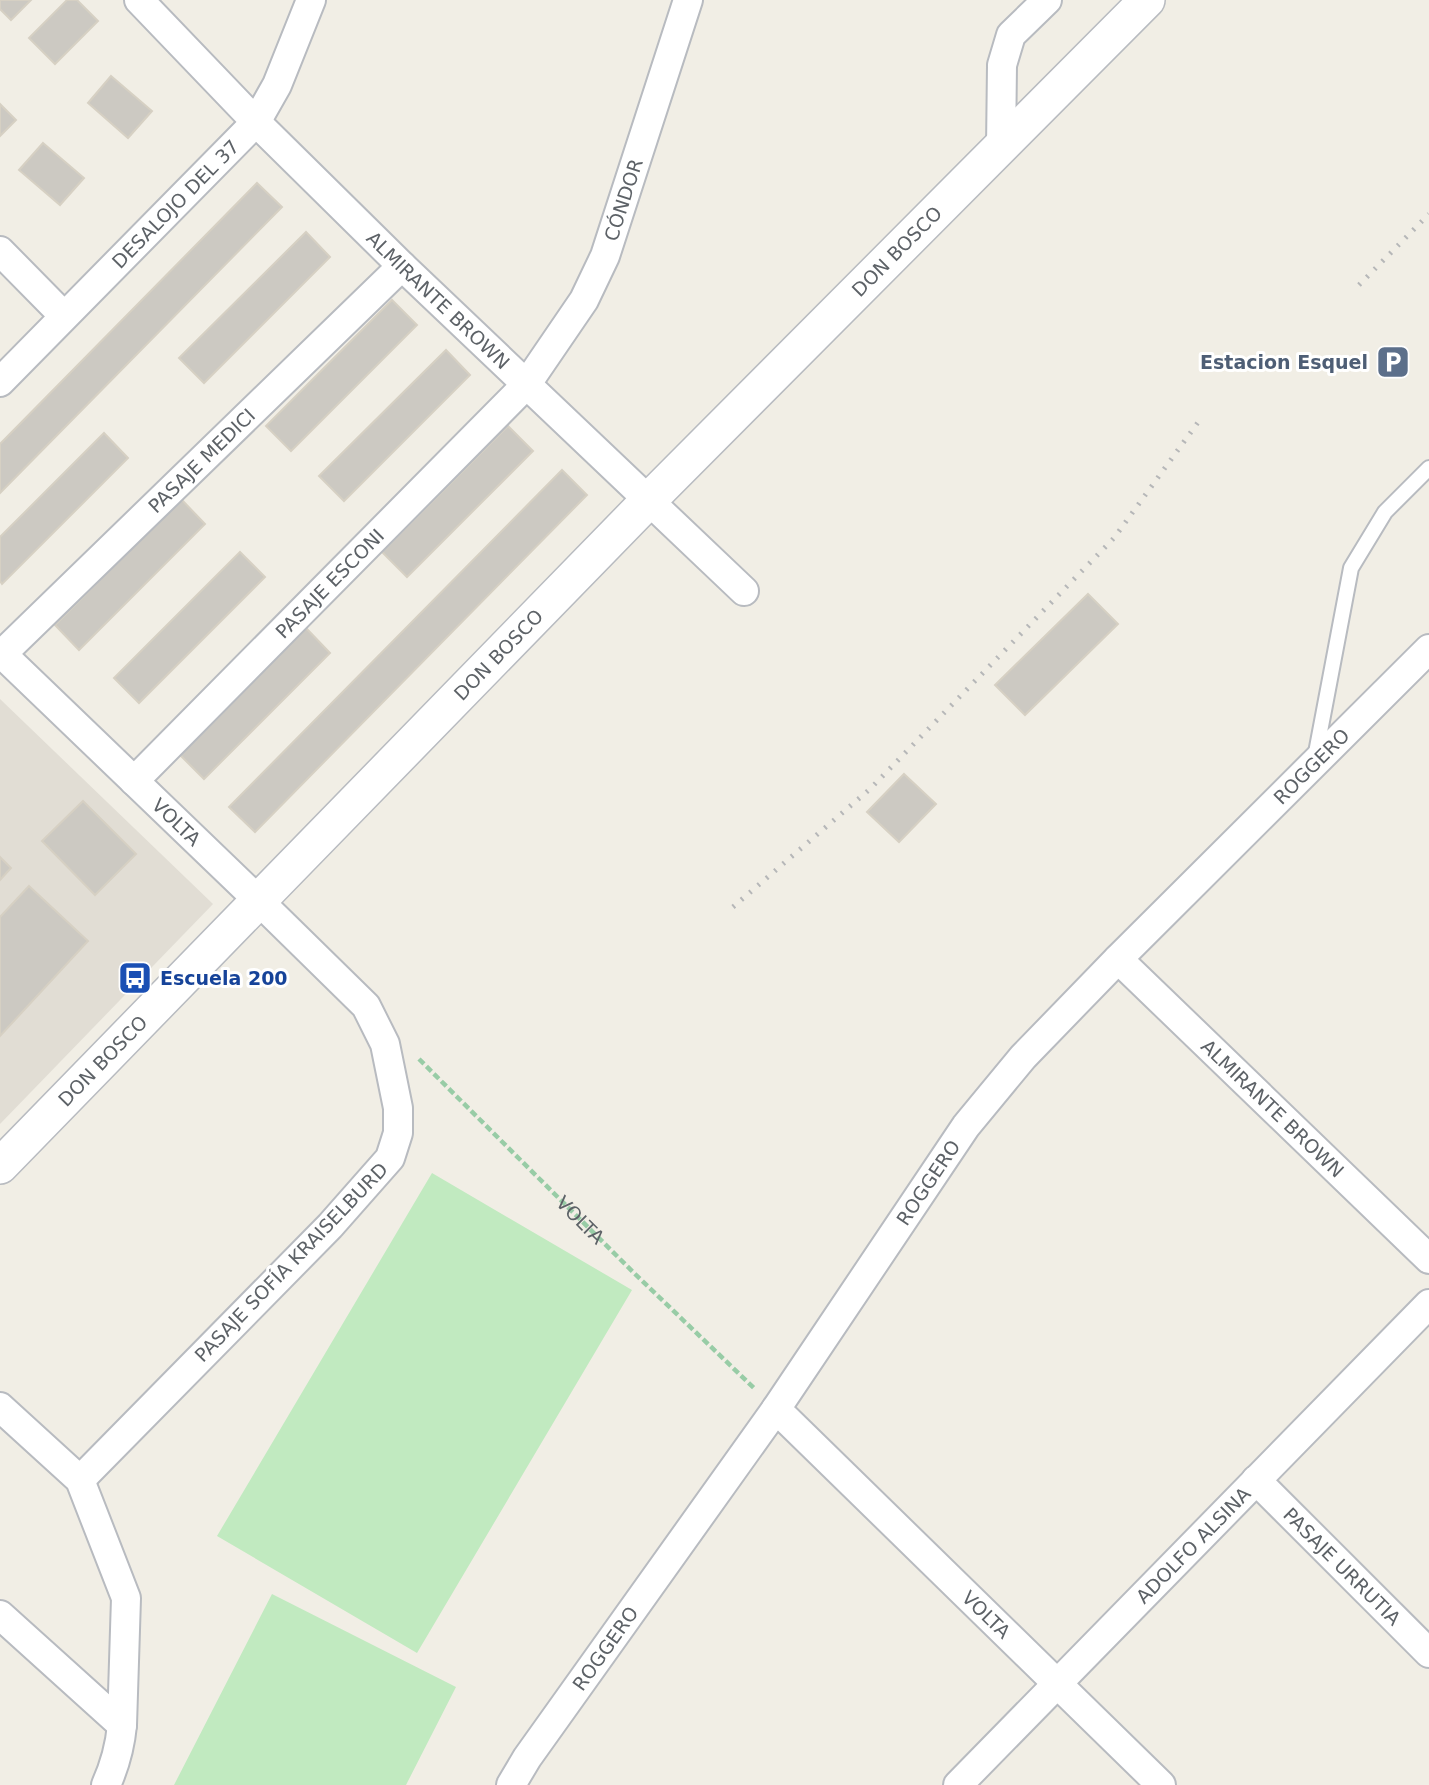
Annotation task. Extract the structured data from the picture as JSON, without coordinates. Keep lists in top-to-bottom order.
{
  "streets": {
    "street": [
      "CÓNDOR",
      "DESALOJO DEL 37",
      "DON BOSCO",
      "ALMIRANTE BROWN",
      "PASAJE MEDICI",
      "PASAJE ESCONI",
      "ROGGERO",
      "VOLTA",
      "PASAJE SOFÍA KRAISELBURD",
      "ADOLFO ALSINA",
      "PASAJE URRUTIA"
    ]
  },
  "crossings": [
    ["CÓNDOR", "ALMIRANTE BROWN"],
    ["CÓNDOR", "PASAJE ESCONI"],
    ["DESALOJO DEL 37", "ALMIRANTE BROWN"],
    ["DON BOSCO", "ALMIRANTE BROWN"],
    ["DON BOSCO", "VOLTA"],
    ["ALMIRANTE BROWN", "PASAJE MEDICI"],
    ["ALMIRANTE BROWN", "PASAJE ESCONI"],
    ["ALMIRANTE BROWN", "ROGGERO"],
    ["PASAJE MEDICI", "VOLTA"],
    ["PASAJE ESCONI", "VOLTA"],
    ["ROGGERO", "VOLTA"],
    ["VOLTA", "PASAJE SOFÍA KRAISELBURD"],
    ["VOLTA", "ADOLFO ALSINA"],
    ["ADOLFO ALSINA", "PASAJE URRUTIA"]
  ],
  "places": {
    "parking": ["Estacion Esquel"],
    "bus stop": ["Escuela 200"]
  }
}
